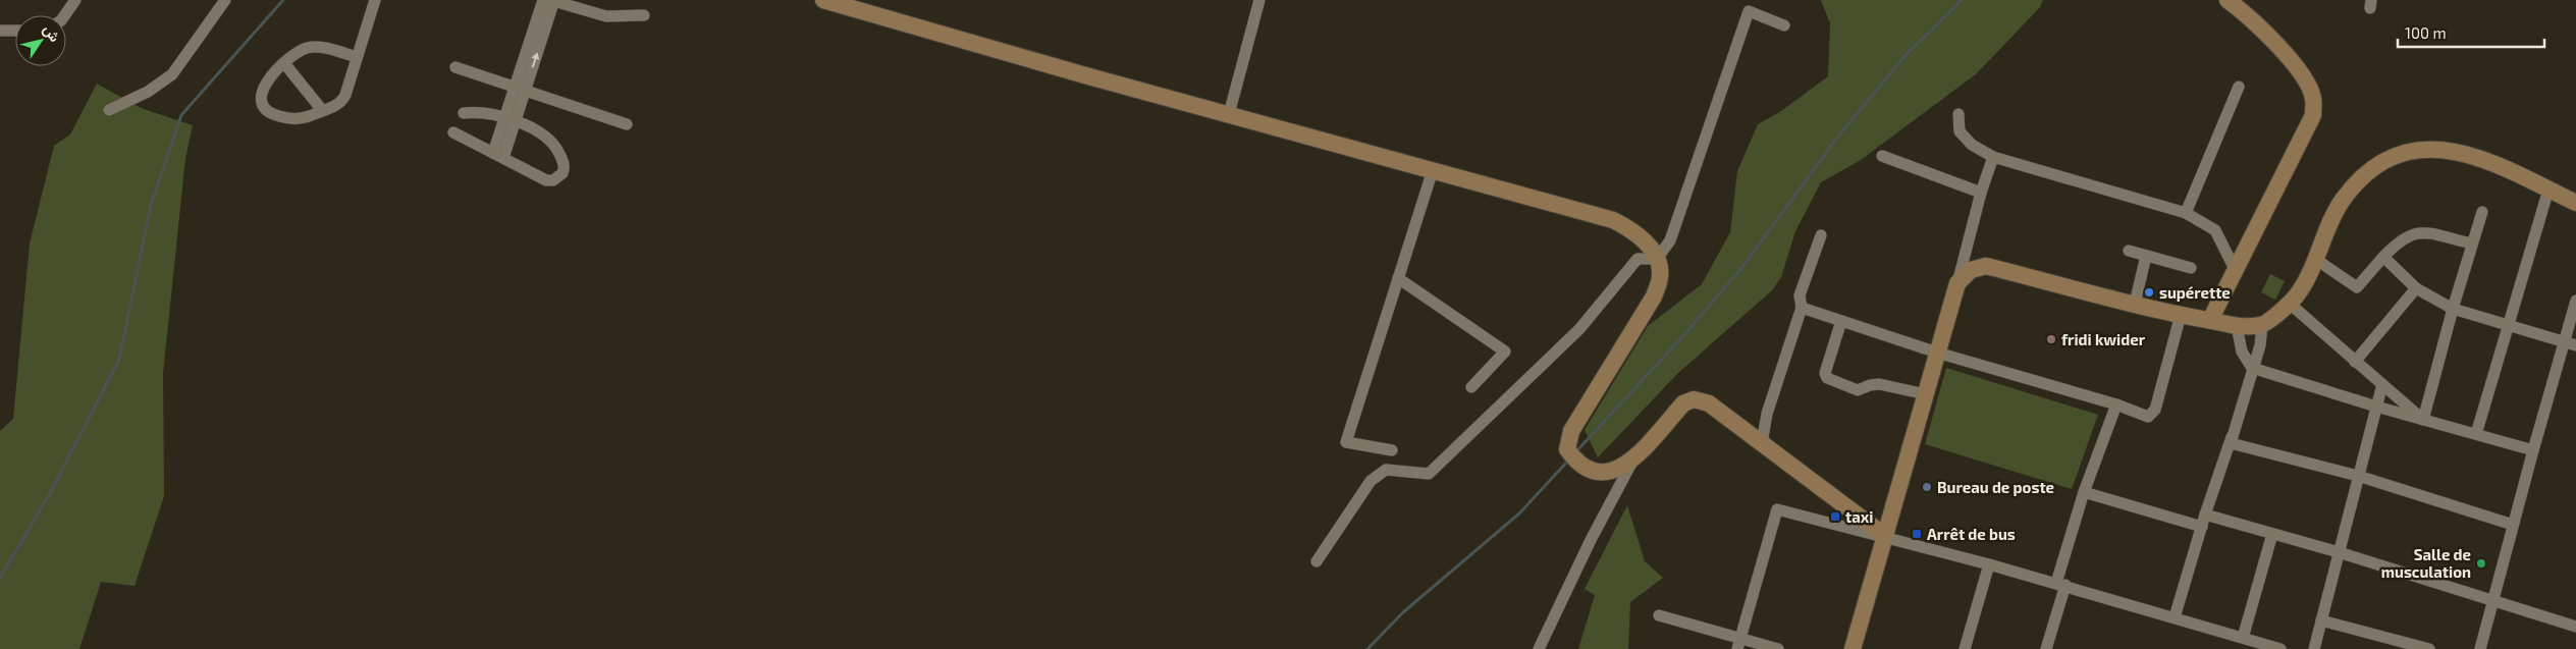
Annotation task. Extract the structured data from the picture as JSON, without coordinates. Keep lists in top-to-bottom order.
{
  "places": {
    "other": [
      "supérette",
      "fridi kwider",
      "Bureau de poste",
      "Salle de musculation"
    ],
    "transit": ["taxi", "Arrêt de bus"]
  },
  "scale_bar": "100 m",
  "north": "top right"
}
